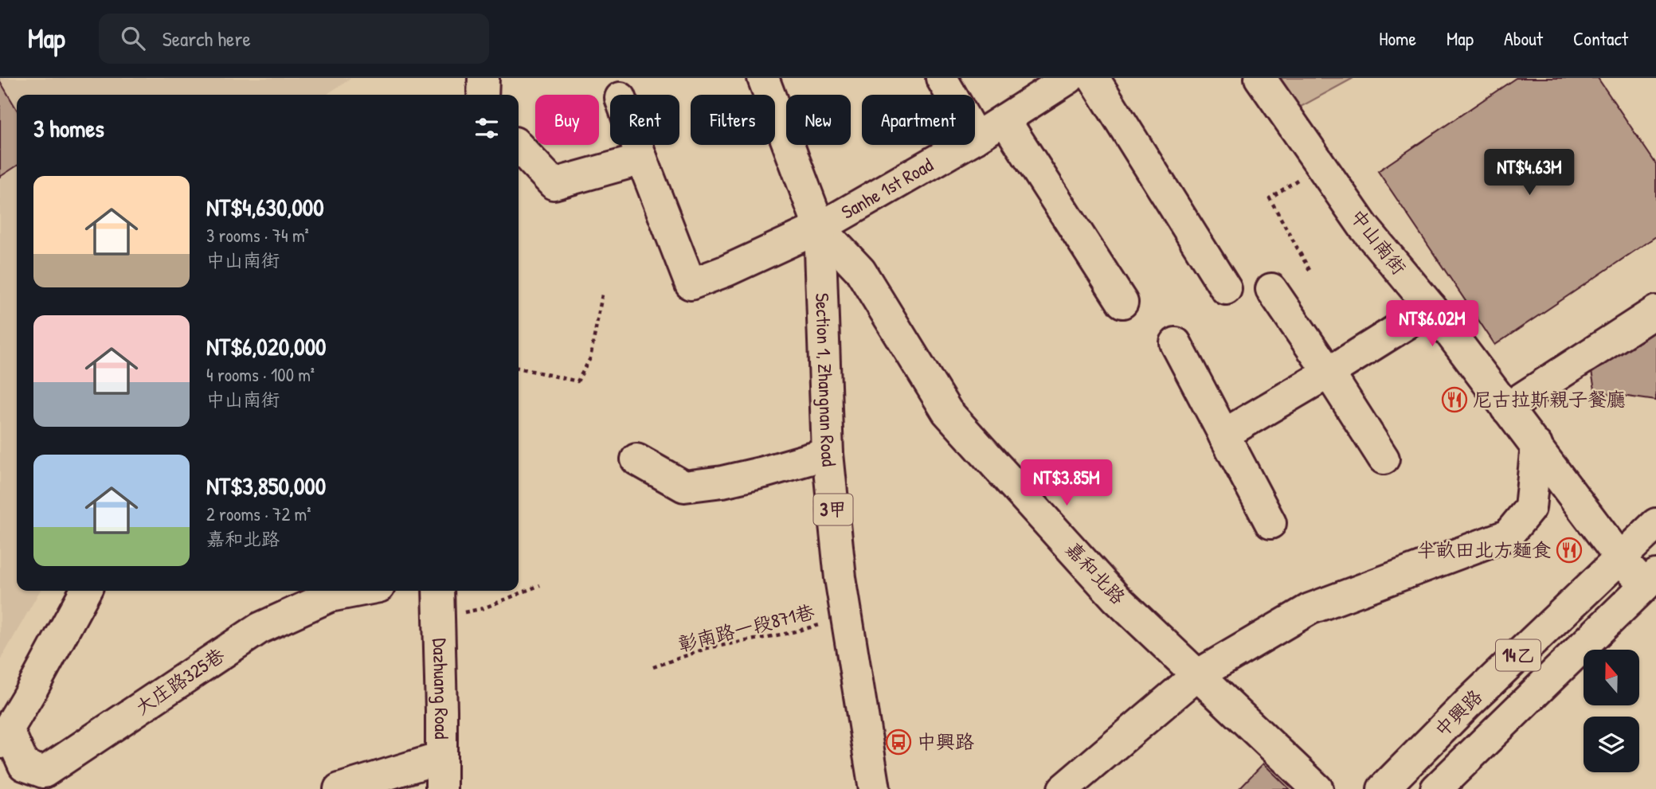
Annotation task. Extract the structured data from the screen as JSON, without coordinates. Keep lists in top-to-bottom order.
{
  "streets": {
    "street": [
      "Sanhe 1st Road",
      "中山南街",
      "Section 1, Zhangnan Road",
      "3甲",
      "嘉和北路",
      "14乙",
      "大庄路325巷",
      "Dazhuang Road",
      "中興路"
    ],
    "path": ["彰南路一段871巷"]
  },
  "crossings": [
    ["Sanhe 1st Road", "Section 1, Zhangnan Road"],
    ["Sanhe 1st Road", "嘉和北路"],
    ["中山南街", "中興路"],
    ["Section 1, Zhangnan Road", "嘉和北路"],
    ["Section 1, Zhangnan Road", "彰南路一段871巷"]
  ],
  "places": {
    "restaurant": ["尼古拉斯親子餐廳", "半畝田北方麵食"],
    "bus stop": ["中興路"]
  },
  "north": "top",
  "page": {
    "header": "Map",
    "search": "Search here",
    "nav": [
      "Home",
      "Map",
      "About",
      "Contact"
    ],
    "chip": [
      "Buy",
      "Rent",
      "Filters",
      "New",
      "Apartment"
    ],
    "heading": "3 homes",
    "price": ["NT$4.63M", "NT$6.02M", "NT$3.85M"],
    "list": [
      {
        "name": "NT$4,630,000",
        "note": "3 rooms · 74 m² · 中山南街"
      },
      {
        "name": "NT$6,020,000",
        "note": "4 rooms · 100 m² · 中山南街"
      },
      {
        "name": "NT$3,850,000",
        "note": "2 rooms · 72 m² · 嘉和北路"
      }
    ]
  }
}
